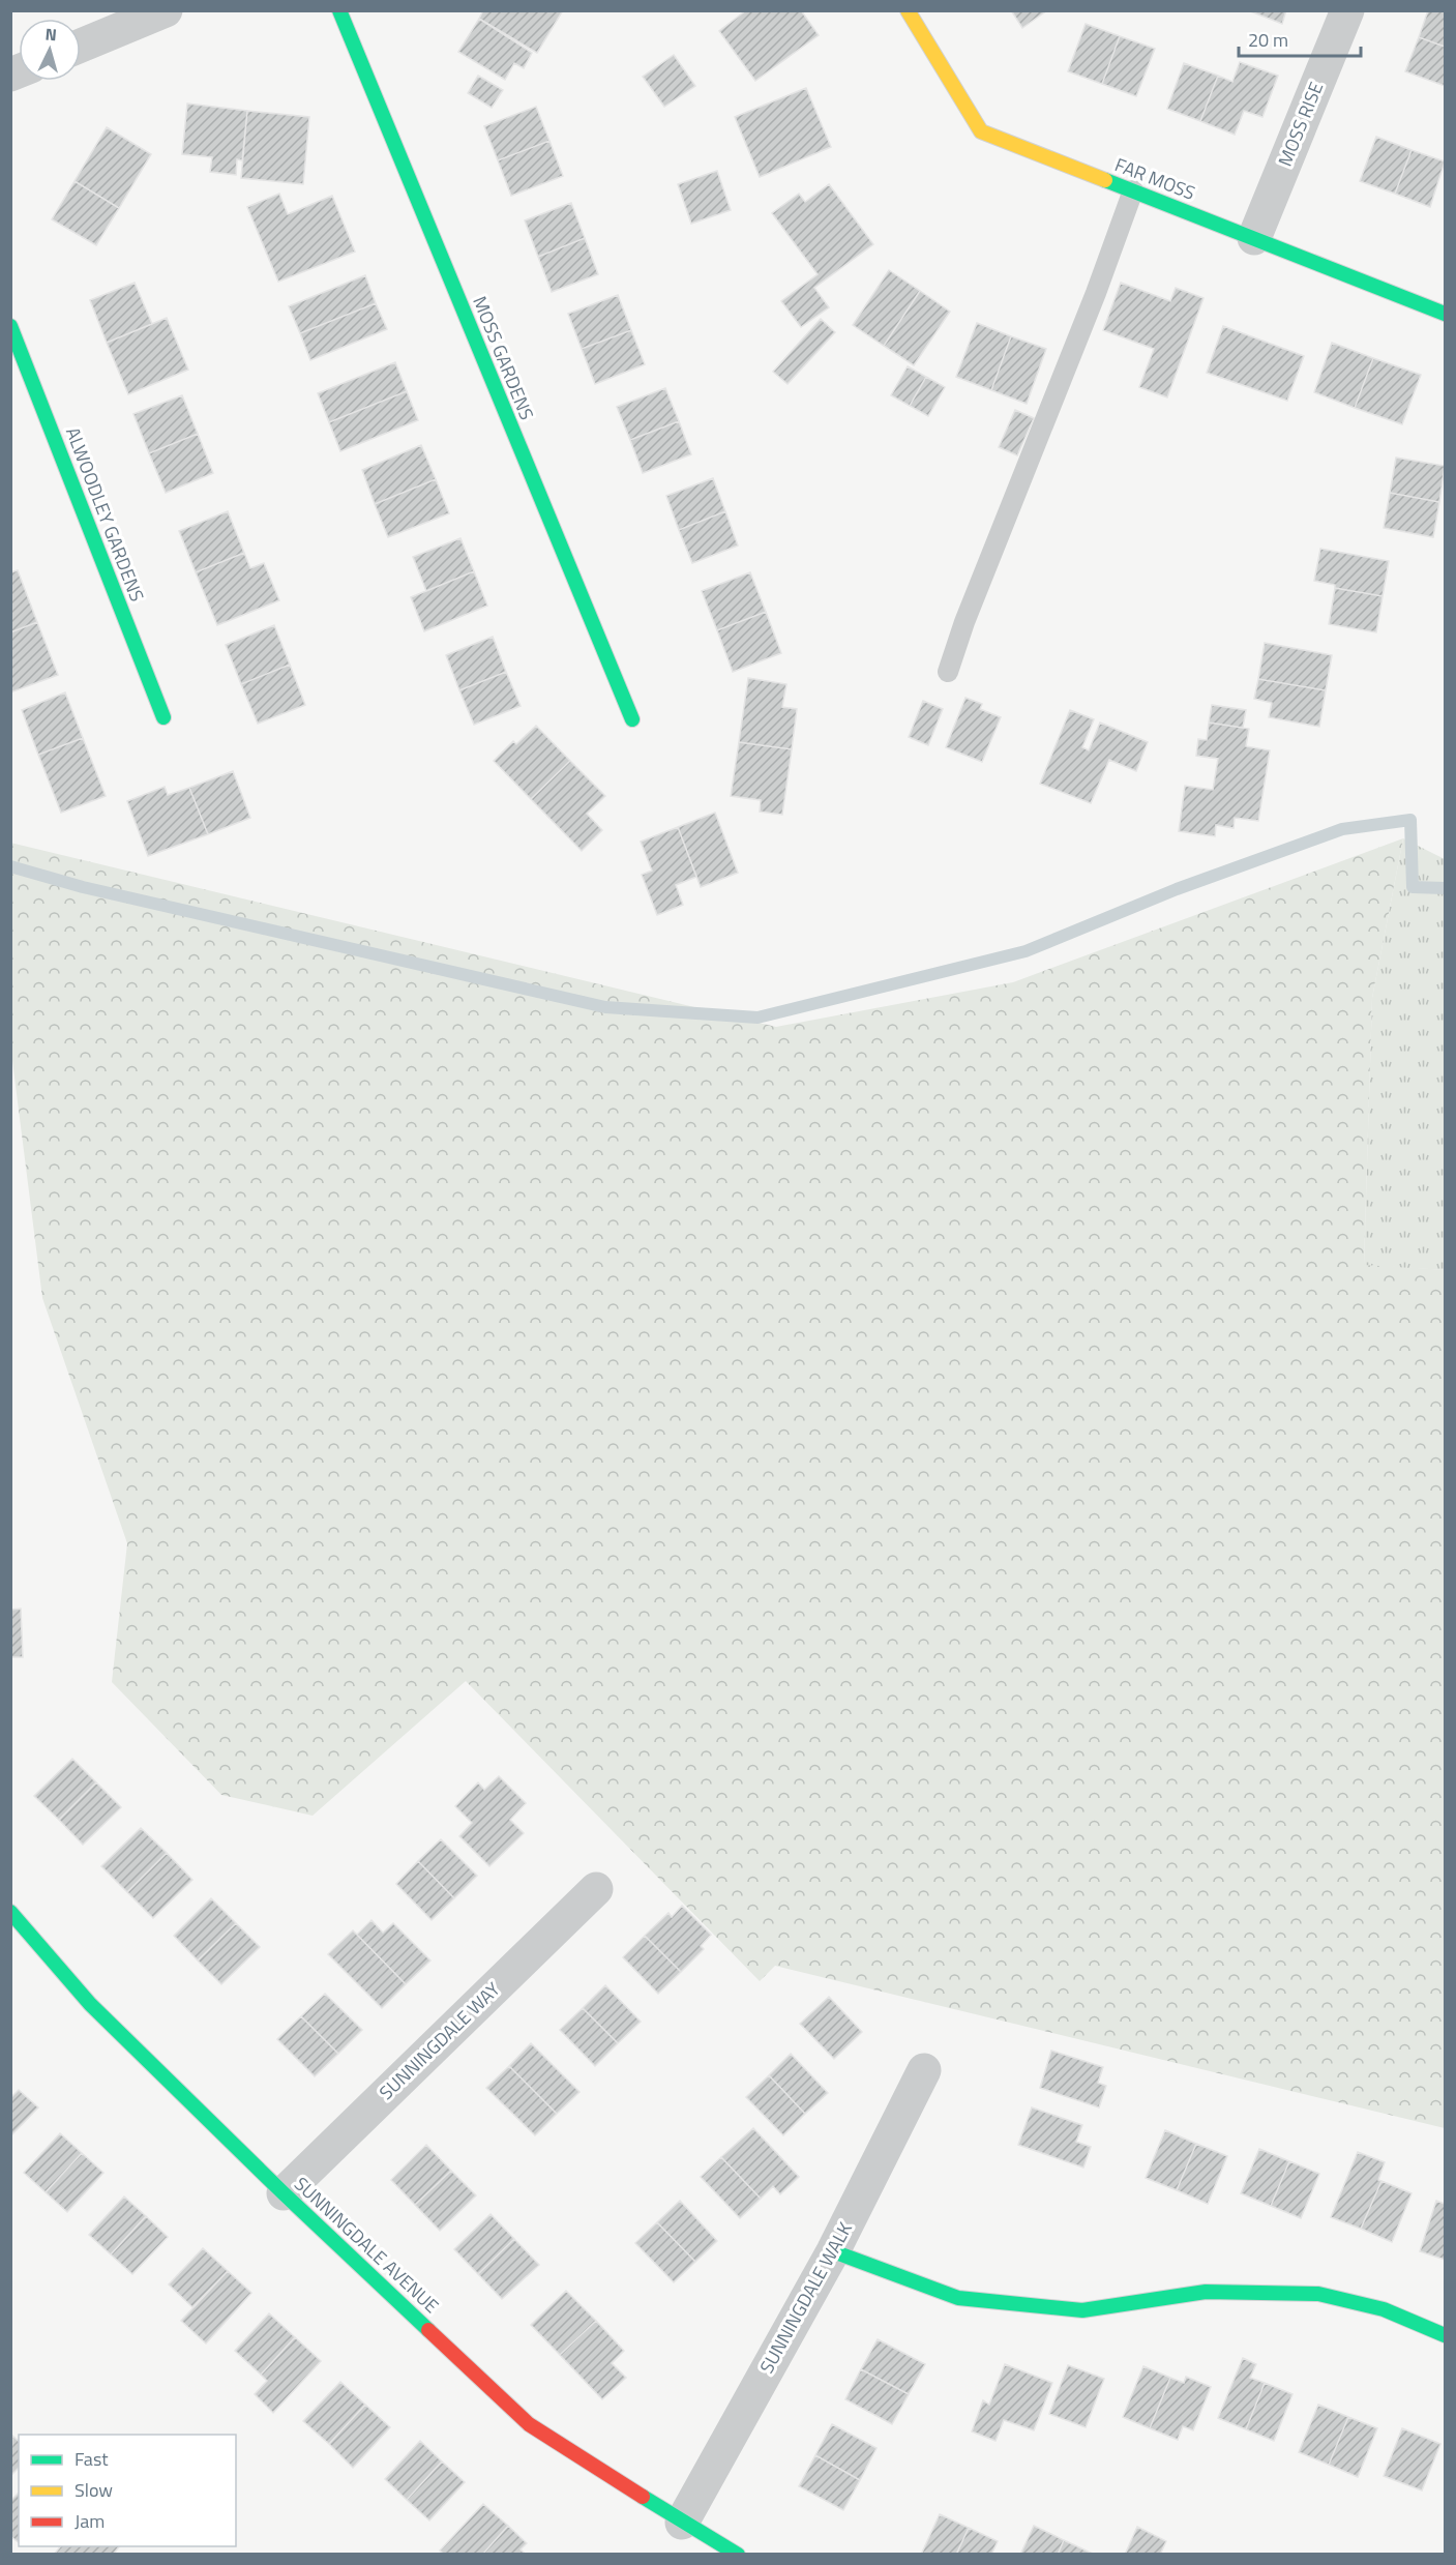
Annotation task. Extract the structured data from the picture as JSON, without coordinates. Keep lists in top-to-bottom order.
{
  "streets": {
    "street": [
      "MOSS RISE",
      "FAR MOSS",
      "MOSS GARDENS",
      "ALWOODLEY GARDENS",
      "SUNNINGDALE WAY",
      "SUNNINGDALE AVENUE",
      "SUNNINGDALE WALK"
    ]
  },
  "crossings": [
    ["MOSS RISE", "FAR MOSS"],
    ["SUNNINGDALE WAY", "SUNNINGDALE AVENUE"],
    ["SUNNINGDALE AVENUE", "SUNNINGDALE WALK"]
  ],
  "legend": ["Fast", "Slow", "Jam"],
  "scale_bar": "20 m",
  "north": "top"
}
